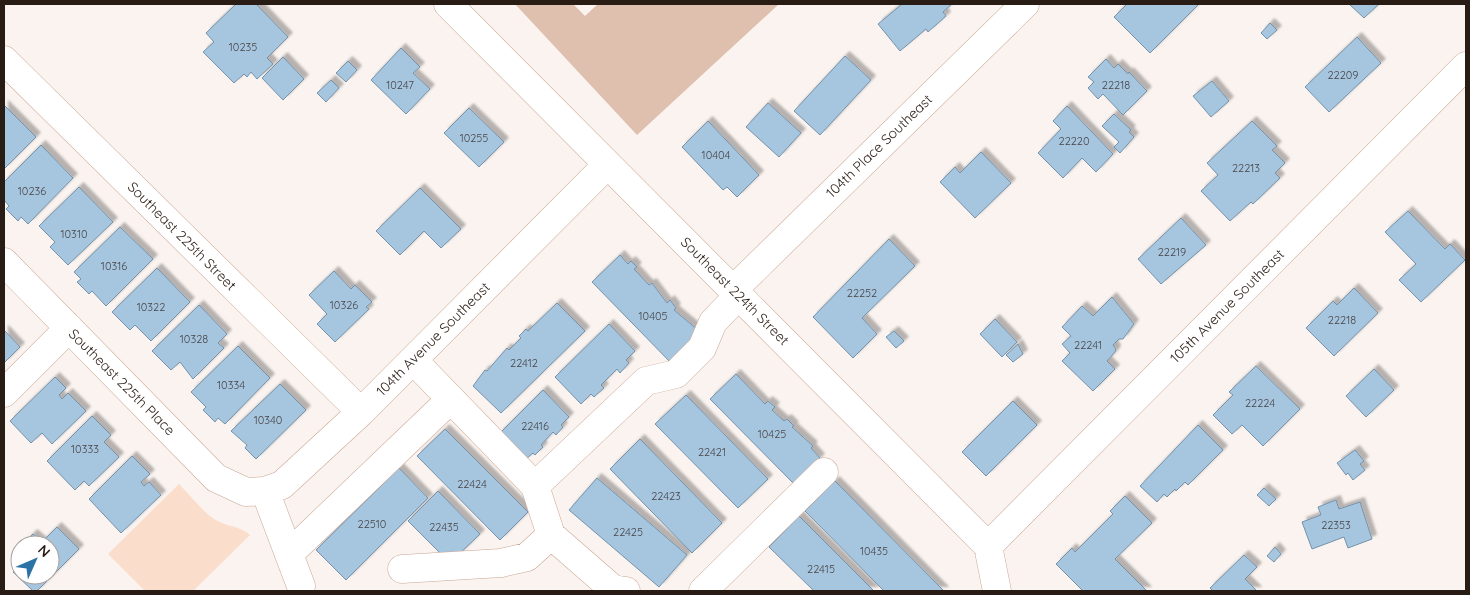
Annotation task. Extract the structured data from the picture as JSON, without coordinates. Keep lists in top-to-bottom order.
{
  "streets": {
    "street": [
      "104th Place Southeast",
      "Southeast 225th Street",
      "Southeast 224th Street",
      "105th Avenue Southeast",
      "104th Avenue Southeast",
      "Southeast 225th Place"
    ]
  },
  "crossings": [
    ["104th Place Southeast", "Southeast 224th Street"],
    ["Southeast 225th Street", "104th Avenue Southeast"],
    ["Southeast 224th Street", "105th Avenue Southeast"],
    ["Southeast 224th Street", "104th Avenue Southeast"],
    ["104th Avenue Southeast", "Southeast 225th Place"]
  ],
  "house_numbers": [
    "10235",
    "22209",
    "10247",
    "22218",
    "10255",
    "22220",
    "10404",
    "22213",
    "10236",
    "10310",
    "22219",
    "10316",
    "22252",
    "10326",
    "10322",
    "10405",
    "22218",
    "10328",
    "22241",
    "22412",
    "10334",
    "22224",
    "10340",
    "22416",
    "10425",
    "10333",
    "22421",
    "22424",
    "22423",
    "22510",
    "22353",
    "22435",
    "22425",
    "10435",
    "22415"
  ],
  "north": "top right"
}
